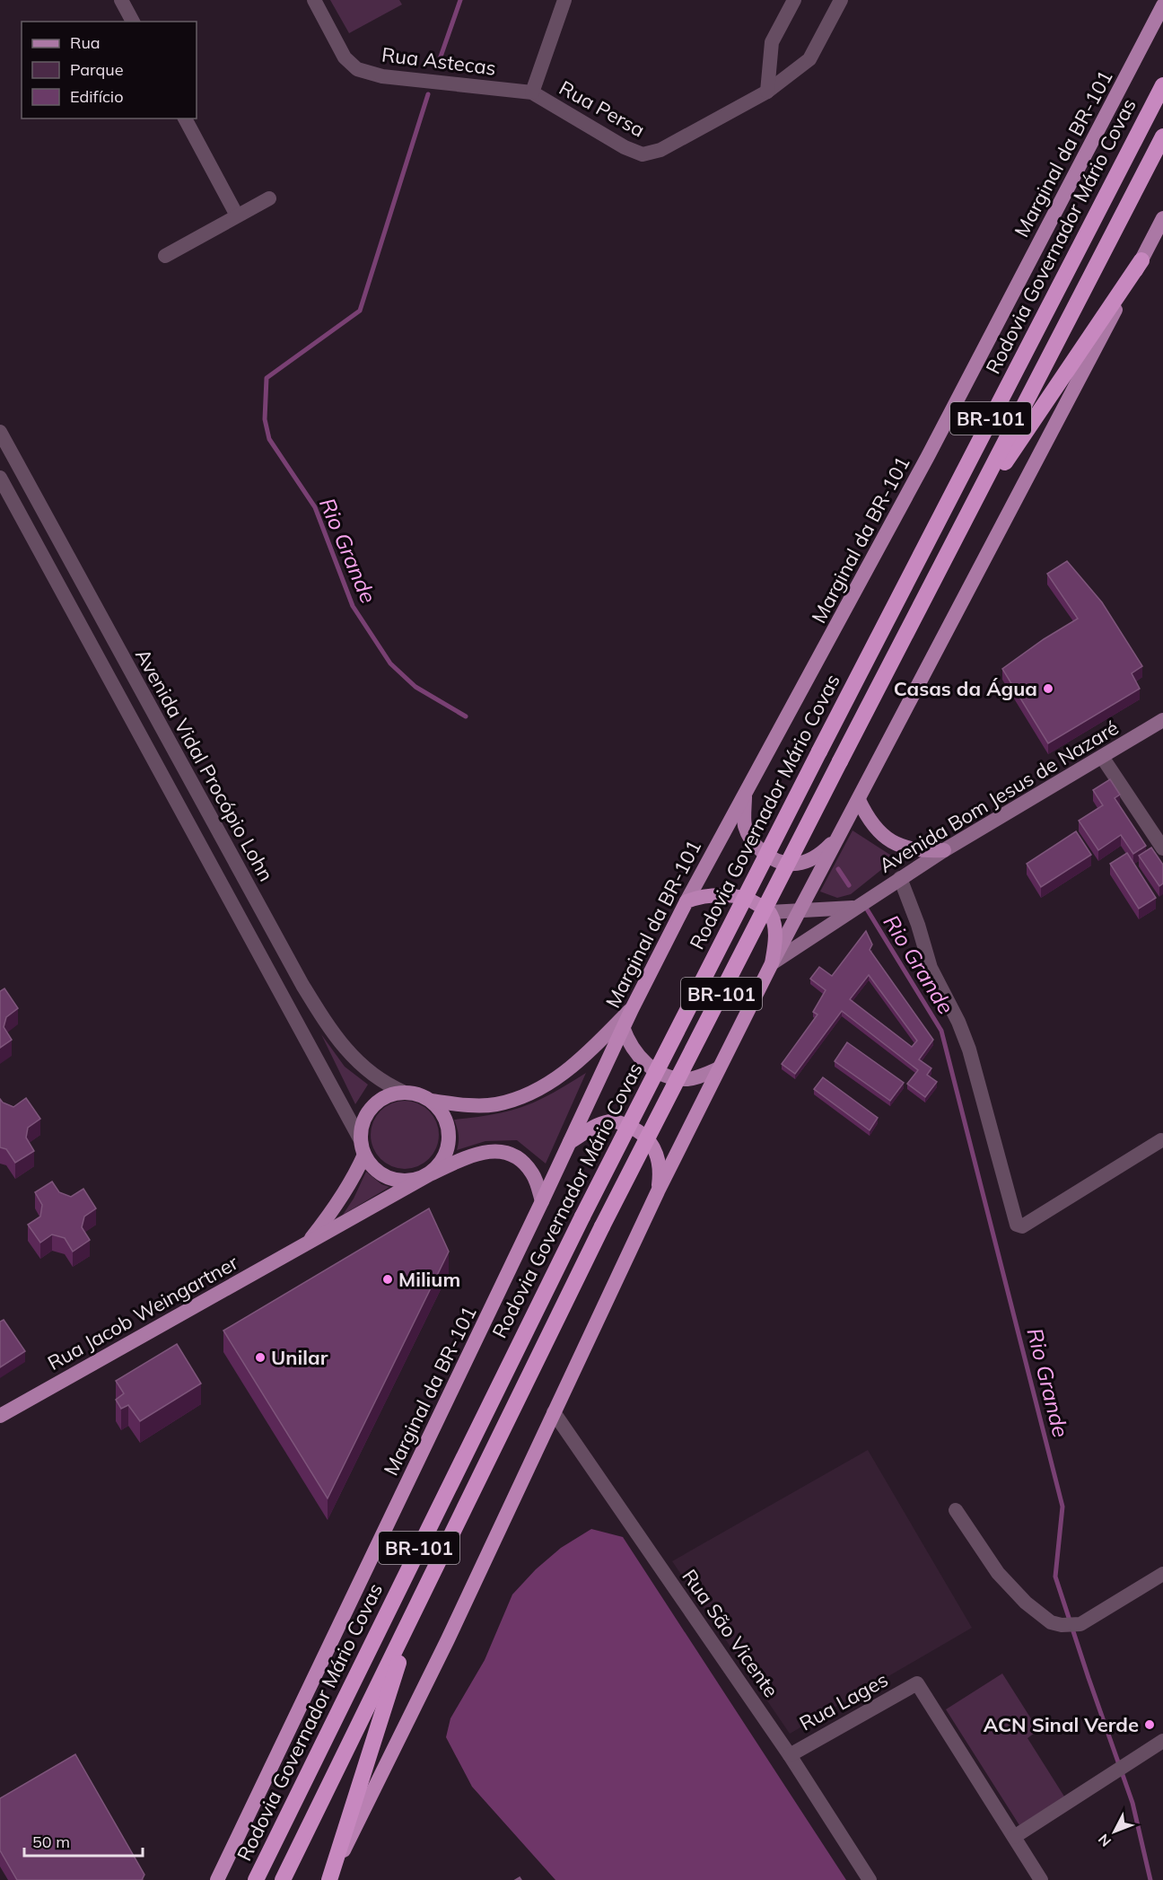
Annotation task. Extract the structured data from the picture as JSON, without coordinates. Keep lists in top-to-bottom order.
{
  "streets": {
    "highway": ["Marginal da BR-101", "Rodovia Governador Mário Covas", "BR-101"],
    "main road": ["Avenida Bom Jesus de Nazaré", "Rua Jacob Weingartner"],
    "street": [
      "Rua Astecas",
      "Rua Persa",
      "Avenida Vidal Procópio Lohn",
      "Rua São Vicente",
      "Rua Lages"
    ]
  },
  "crossings": [
    ["Rua Astecas", "Rua Persa"],
    ["Marginal da BR-101", "Rua Jacob Weingartner"],
    ["Avenida Vidal Procópio Lohn", "Rua Jacob Weingartner"],
    ["Rua São Vicente", "Rua Lages"]
  ],
  "water": ["Rio Grande"],
  "places": [
    "Casas da Água",
    "Milium",
    "Unilar",
    "ACN Sinal Verde"
  ],
  "legend": ["Rua", "Parque", "Edifício"],
  "scale_bar": "50 m",
  "north": "bottom left"
}
